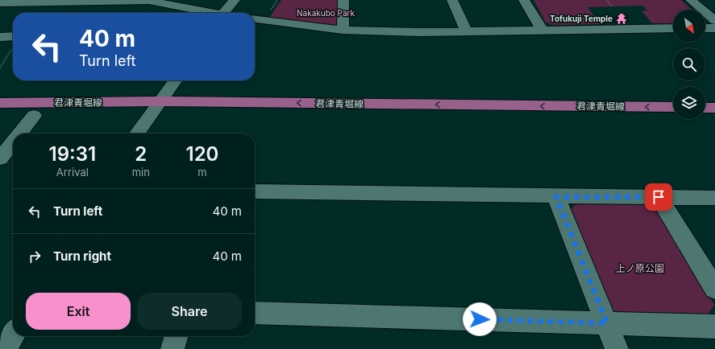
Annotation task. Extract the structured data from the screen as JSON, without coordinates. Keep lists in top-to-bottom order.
{
  "streets": {
    "main road": ["君津青堀線"]
  },
  "parks": ["Nakakubo Park", "上ノ原公園"],
  "places": {
    "temple": ["Tofukuji Temple"]
  },
  "north": "bottom right",
  "page": {
    "turn": ["40 m", "Turn left"],
    "eta": [
      "19:31",
      "Arrival",
      "2",
      "min",
      "120",
      "m"
    ],
    "list": [
      {
        "name": "Turn left",
        "value": "40 m"
      },
      {
        "name": "Turn right",
        "value": "40 m"
      }
    ],
    "buttons": ["Exit", "Share"]
  }
}
